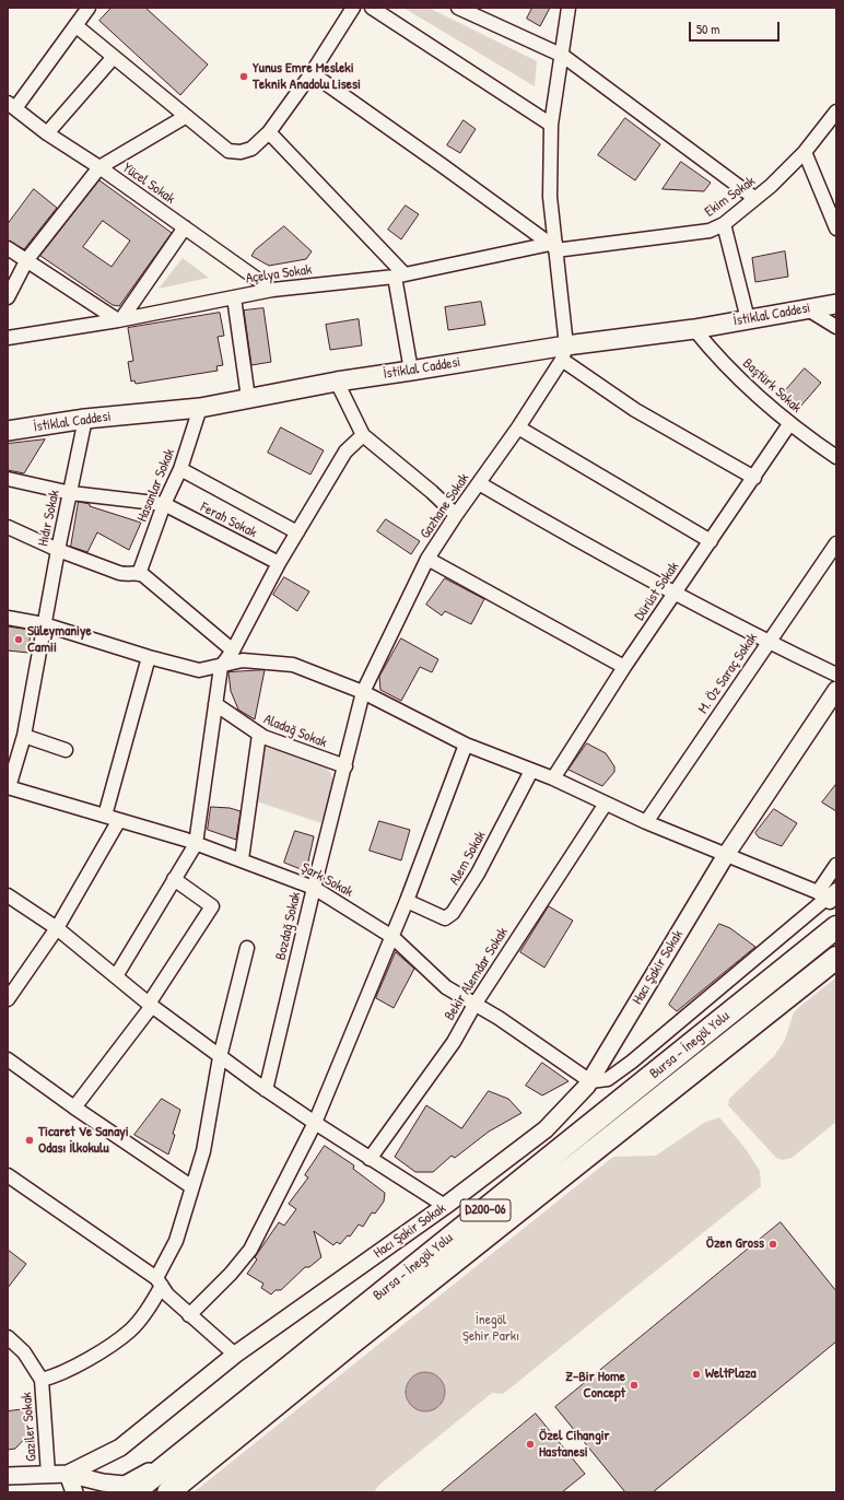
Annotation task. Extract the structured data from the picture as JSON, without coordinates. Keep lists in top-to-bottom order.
{
  "streets": {
    "highway": ["Bursa - İnegöl Yolu", "D200-06"],
    "main road": ["İstiklal Caddesi"],
    "street": [
      "Yücel Sokak",
      "Ekim Sokak",
      "Açelya Sokak",
      "Baştürk Sokak",
      "Hasanlar Sokak",
      "Gazhane Sokak",
      "Hıdır Sokak",
      "Ferah Sokak",
      "Dürüst Sokak",
      "M. Öz Saraç Sokak",
      "Aladağ Sokak",
      "Alem Sokak",
      "Şark Sokak",
      "Bozdağ Sokak",
      "Hacı Şakir Sokak",
      "Bekir Alemdar Sokak",
      "Gaziler Sokak"
    ]
  },
  "crossings": [
    ["Yücel Sokak", "Açelya Sokak"],
    ["Ekim Sokak", "Açelya Sokak"],
    ["İstiklal Caddesi", "Baştürk Sokak"],
    ["İstiklal Caddesi", "Hasanlar Sokak"],
    ["İstiklal Caddesi", "Gazhane Sokak"],
    ["İstiklal Caddesi", "Hıdır Sokak"],
    ["Baştürk Sokak", "Dürüst Sokak"],
    ["Hasanlar Sokak", "Ferah Sokak"],
    ["Gazhane Sokak", "Bozdağ Sokak"],
    ["Hıdır Sokak", "Şark Sokak"],
    ["Aladağ Sokak", "Bozdağ Sokak"],
    ["Şark Sokak", "Bozdağ Sokak"],
    ["Şark Sokak", "Hacı Şakir Sokak"],
    ["Şark Sokak", "Bekir Alemdar Sokak"]
  ],
  "parks": ["İnegöl Şehir Parkı"],
  "places": [
    "Yunus Emre Mesleki Teknik Anadolu Lisesi",
    "Süleymaniye Camii",
    "Ticaret Ve Sanayi Odası İlkokulu",
    "Özen Gross",
    "WeltPlaza",
    "Z-Bir Home Concept",
    "Özel Cihangir Hastanesi"
  ],
  "scale_bar": "50 m"
}
